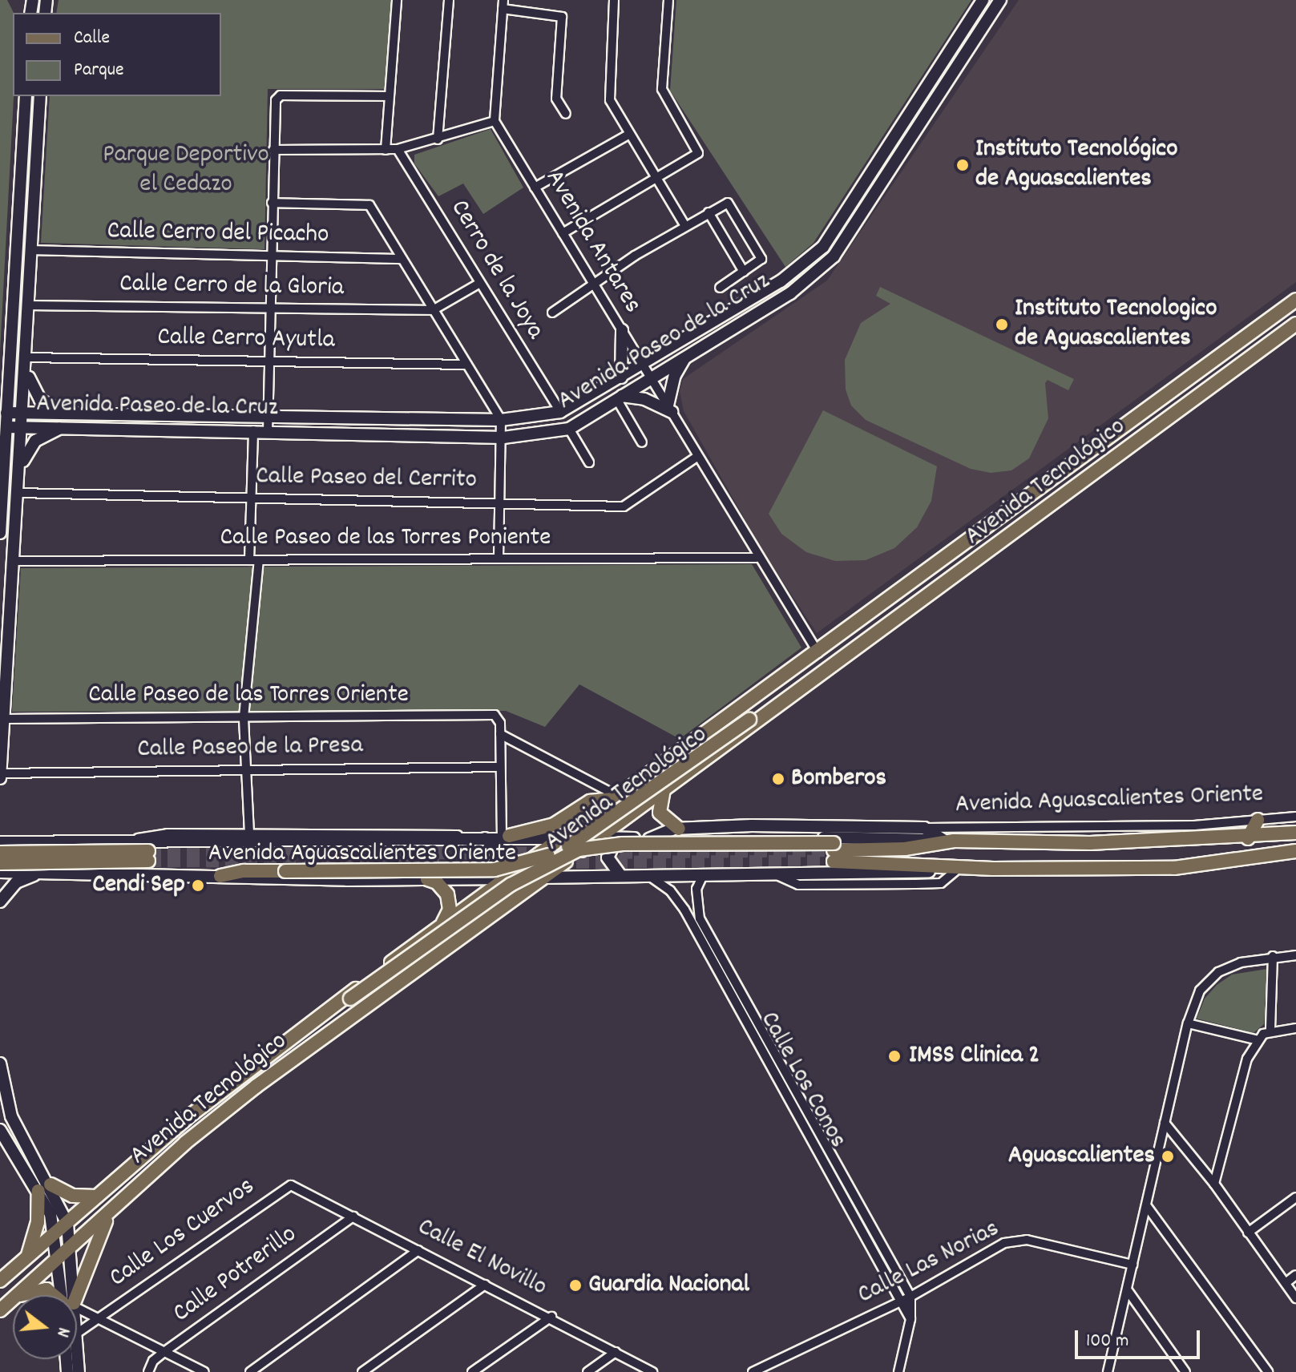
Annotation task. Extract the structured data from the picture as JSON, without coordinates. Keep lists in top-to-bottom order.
{
  "streets": {
    "main road": ["Avenida Paseo de la Cruz", "Avenida Tecnológico", "Avenida Aguascalientes Oriente"],
    "street": [
      "Calle Cerro del Picacho",
      "Avenida Antares",
      "Cerro de la Joya",
      "Calle Cerro de la Gloria",
      "Calle Cerro Ayutla",
      "Calle Paseo del Cerrito",
      "Calle Paseo de las Torres Poniente",
      "Calle Paseo de las Torres Oriente",
      "Calle Paseo de la Presa",
      "Calle Los Conos",
      "Calle Los Cuervos",
      "Calle El Novillo",
      "Calle Las Norias",
      "Calle Potrerillo"
    ]
  },
  "crossings": [
    ["Avenida Antares", "Avenida Paseo de la Cruz"],
    ["Avenida Antares", "Calle Paseo del Cerrito"],
    ["Avenida Antares", "Avenida Tecnológico"],
    ["Avenida Antares", "Calle Paseo de las Torres Poniente"],
    ["Cerro de la Joya", "Avenida Paseo de la Cruz"],
    ["Avenida Tecnológico", "Avenida Aguascalientes Oriente"],
    ["Avenida Aguascalientes Oriente", "Calle Los Conos"],
    ["Calle Los Conos", "Calle Las Norias"],
    ["Calle Los Cuervos", "Calle El Novillo"],
    ["Calle El Novillo", "Calle Potrerillo"]
  ],
  "parks": ["Parque Deportivo el Cedazo"],
  "places": [
    "Instituto Tecnológico de Aguascalientes",
    "Instituto Tecnologico de Aguascalientes",
    "Bomberos",
    "Cendi Sep",
    "IMSS Clinica 2",
    "Aguascalientes",
    "Guardia Nacional"
  ],
  "legend": ["Calle", "Parque"],
  "scale_bar": "100 m",
  "north": "right"
}
